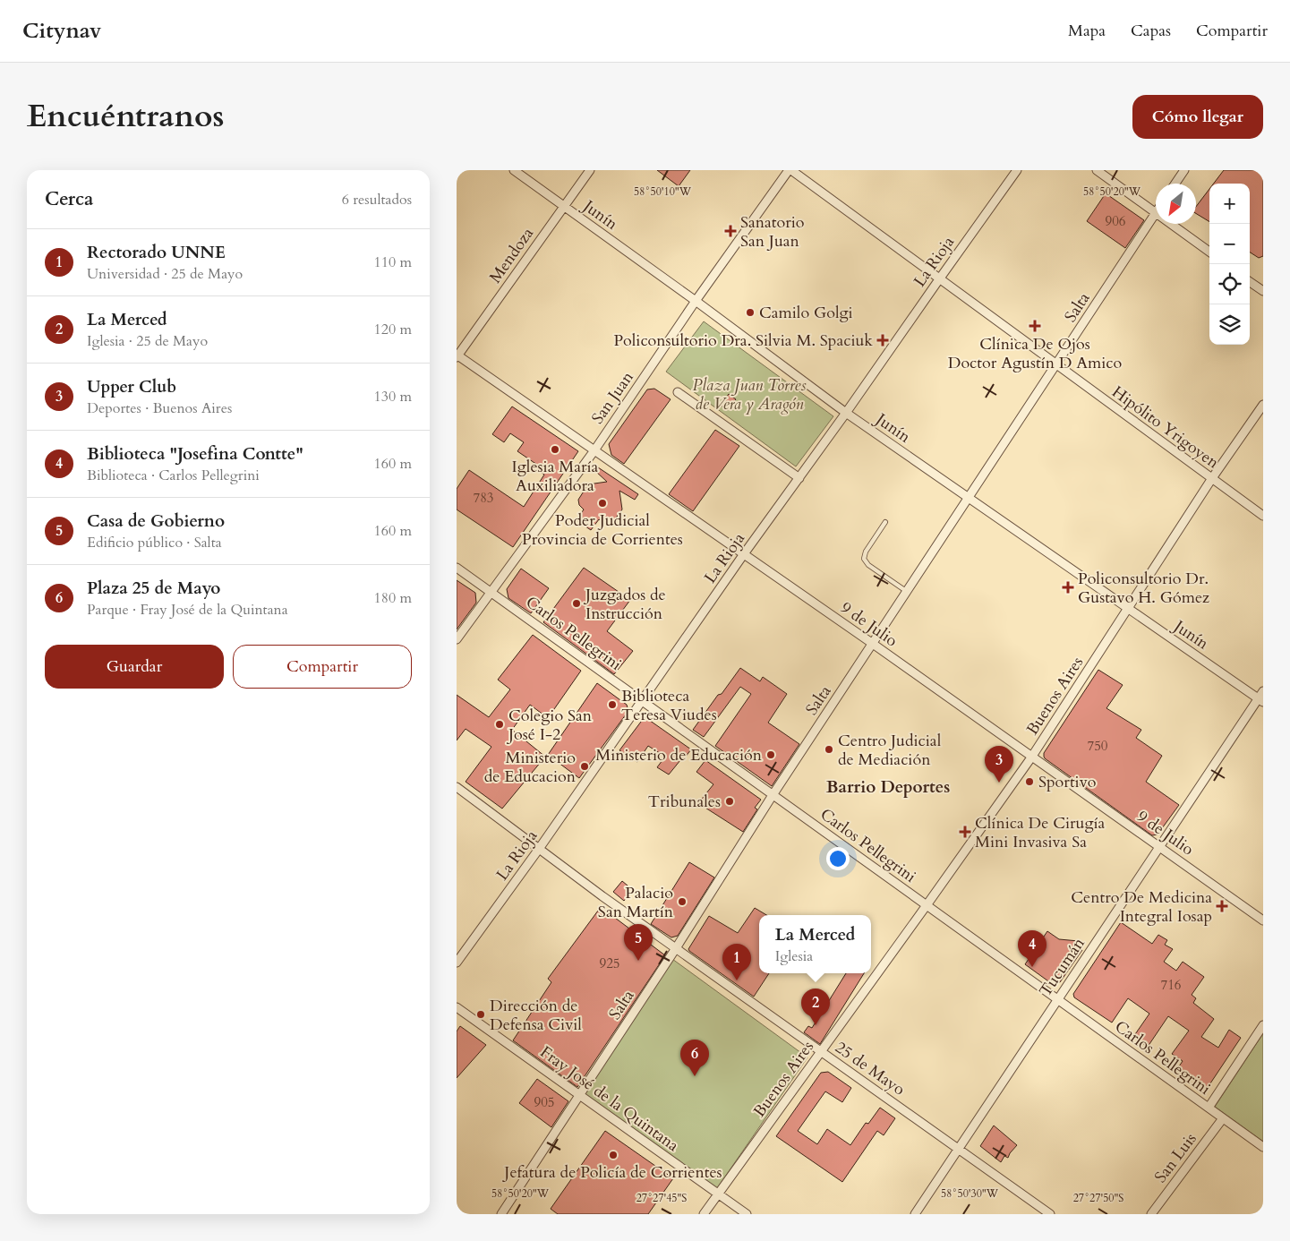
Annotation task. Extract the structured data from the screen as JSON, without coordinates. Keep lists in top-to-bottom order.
{
  "streets": {
    "street": [
      "Junín",
      "Mendoza",
      "La Rioja",
      "Salta",
      "San Juan",
      "Hipólito Yrigoyen",
      "9 de Julio",
      "Carlos Pellegrini",
      "Buenos Aires",
      "Tucumán",
      "25 de Mayo",
      "Fray José de la Quintana",
      "San Luis"
    ]
  },
  "crossings": [
    ["Junín", "Mendoza"],
    ["Junín", "La Rioja"],
    ["Junín", "Salta"],
    ["Junín", "San Juan"],
    ["Junín", "Buenos Aires"],
    ["Junín", "Tucumán"],
    ["Mendoza", "9 de Julio"],
    ["La Rioja", "Hipólito Yrigoyen"],
    ["La Rioja", "9 de Julio"],
    ["La Rioja", "Carlos Pellegrini"],
    ["La Rioja", "25 de Mayo"],
    ["Salta", "Hipólito Yrigoyen"],
    ["Salta", "9 de Julio"],
    ["Salta", "Carlos Pellegrini"],
    ["Salta", "25 de Mayo"],
    ["Salta", "Fray José de la Quintana"],
    ["San Juan", "Hipólito Yrigoyen"],
    ["San Juan", "9 de Julio"],
    ["San Juan", "Carlos Pellegrini"],
    ["Hipólito Yrigoyen", "Buenos Aires"],
    ["9 de Julio", "Buenos Aires"],
    ["9 de Julio", "Tucumán"],
    ["Carlos Pellegrini", "Buenos Aires"],
    ["Carlos Pellegrini", "Tucumán"],
    ["Carlos Pellegrini", "San Luis"],
    ["Buenos Aires", "25 de Mayo"],
    ["Buenos Aires", "Fray José de la Quintana"],
    ["Tucumán", "25 de Mayo"]
  ],
  "districts": ["Barrio Deportes"],
  "parks": ["Plaza Juan Torres de Vera y Aragón"],
  "places": {
    "health": [
      "Sanatorio San Juan",
      "Clínica De Ojos Doctor Agustín D Amico",
      "Policonsultorio Dra. Silvia M. Spaciuk",
      "Policonsultorio Dr. Gustavo H. Gómez",
      "Clínica De Cirugía Mini Invasiva Sa",
      "Centro De Medicina Integral Iosap"
    ],
    "other": [
      "Camilo Golgi",
      "Iglesia María Auxiliadora",
      "Poder Judicial Provincia de Corrientes",
      "Juzgados de Instrucción",
      "Biblioteca Teresa Viudes",
      "Colegio San José I-2",
      "Centro Judicial de Mediación",
      "Ministerio de Educación",
      "Ministerio de Educacion",
      "Sportivo",
      "Tribunales",
      "Palacio San Martín",
      "Dirección de Defensa Civil",
      "Jefatura de Policía de Corrientes"
    ]
  },
  "house_numbers": [
    "906",
    "783",
    "750",
    "925",
    "716",
    "905"
  ],
  "north": "bottom left",
  "page": {
    "header": "Citynav",
    "nav": ["Mapa", "Capas", "Compartir"],
    "title": "Encuéntranos",
    "buttons": [
      "Cómo llegar",
      ["Guardar", "Compartir"]
    ],
    "heading": ["Cerca", "6 resultados"],
    "map_buttons": ["+", "−"],
    "list": [
      {
        "mark": "1",
        "name": "Rectorado UNNE",
        "note": "Universidad · 25 de Mayo",
        "value": "110 m"
      },
      {
        "mark": "2",
        "name": "La Merced",
        "note": "Iglesia · 25 de Mayo",
        "value": "120 m"
      },
      {
        "mark": "3",
        "name": "Upper Club",
        "note": "Deportes · Buenos Aires",
        "value": "130 m"
      },
      {
        "mark": "4",
        "name": "Biblioteca \"Josefina Contte\"",
        "note": "Biblioteca · Carlos Pellegrini",
        "value": "160 m"
      },
      {
        "mark": "5",
        "name": "Casa de Gobierno",
        "note": "Edificio público · Salta",
        "value": "160 m"
      },
      {
        "mark": "6",
        "name": "Plaza 25 de Mayo",
        "note": "Parque · Fray José de la Quintana",
        "value": "180 m"
      }
    ],
    "pins": [
      "3",
      "5",
      "4",
      "1",
      "2",
      "6"
    ],
    "popup": ["La Merced", "Iglesia"]
  },
  "coordinates": [
    "58°50'10\"W",
    "58°50'20\"W",
    "58°50'30\"W",
    "27°27'45\"S",
    "27°27'50\"S"
  ]
}
